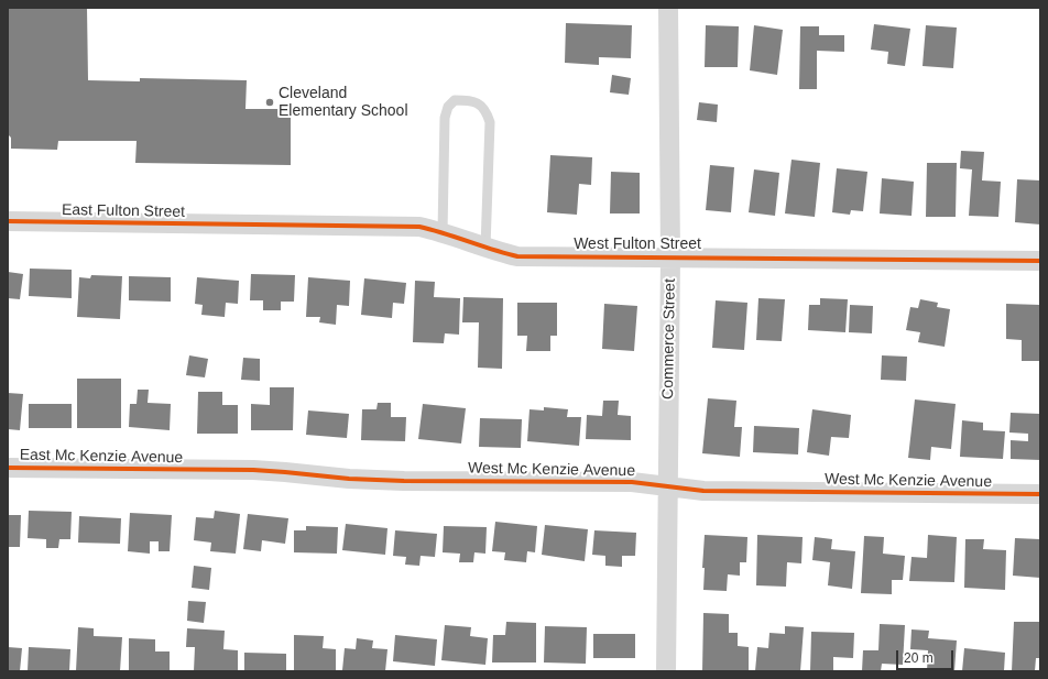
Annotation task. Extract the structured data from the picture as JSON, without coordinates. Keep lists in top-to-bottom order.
{
  "streets": {
    "street": [
      "East Fulton Street",
      "West Fulton Street",
      "Commerce Street",
      "East Mc Kenzie Avenue",
      "West Mc Kenzie Avenue"
    ]
  },
  "crossings": [
    ["East Fulton Street", "West Fulton Street"],
    ["West Fulton Street", "Commerce Street"],
    ["Commerce Street", "West Mc Kenzie Avenue"],
    ["East Mc Kenzie Avenue", "West Mc Kenzie Avenue"]
  ],
  "places": ["Cleveland Elementary School"],
  "scale_bar": "20 m"
}
